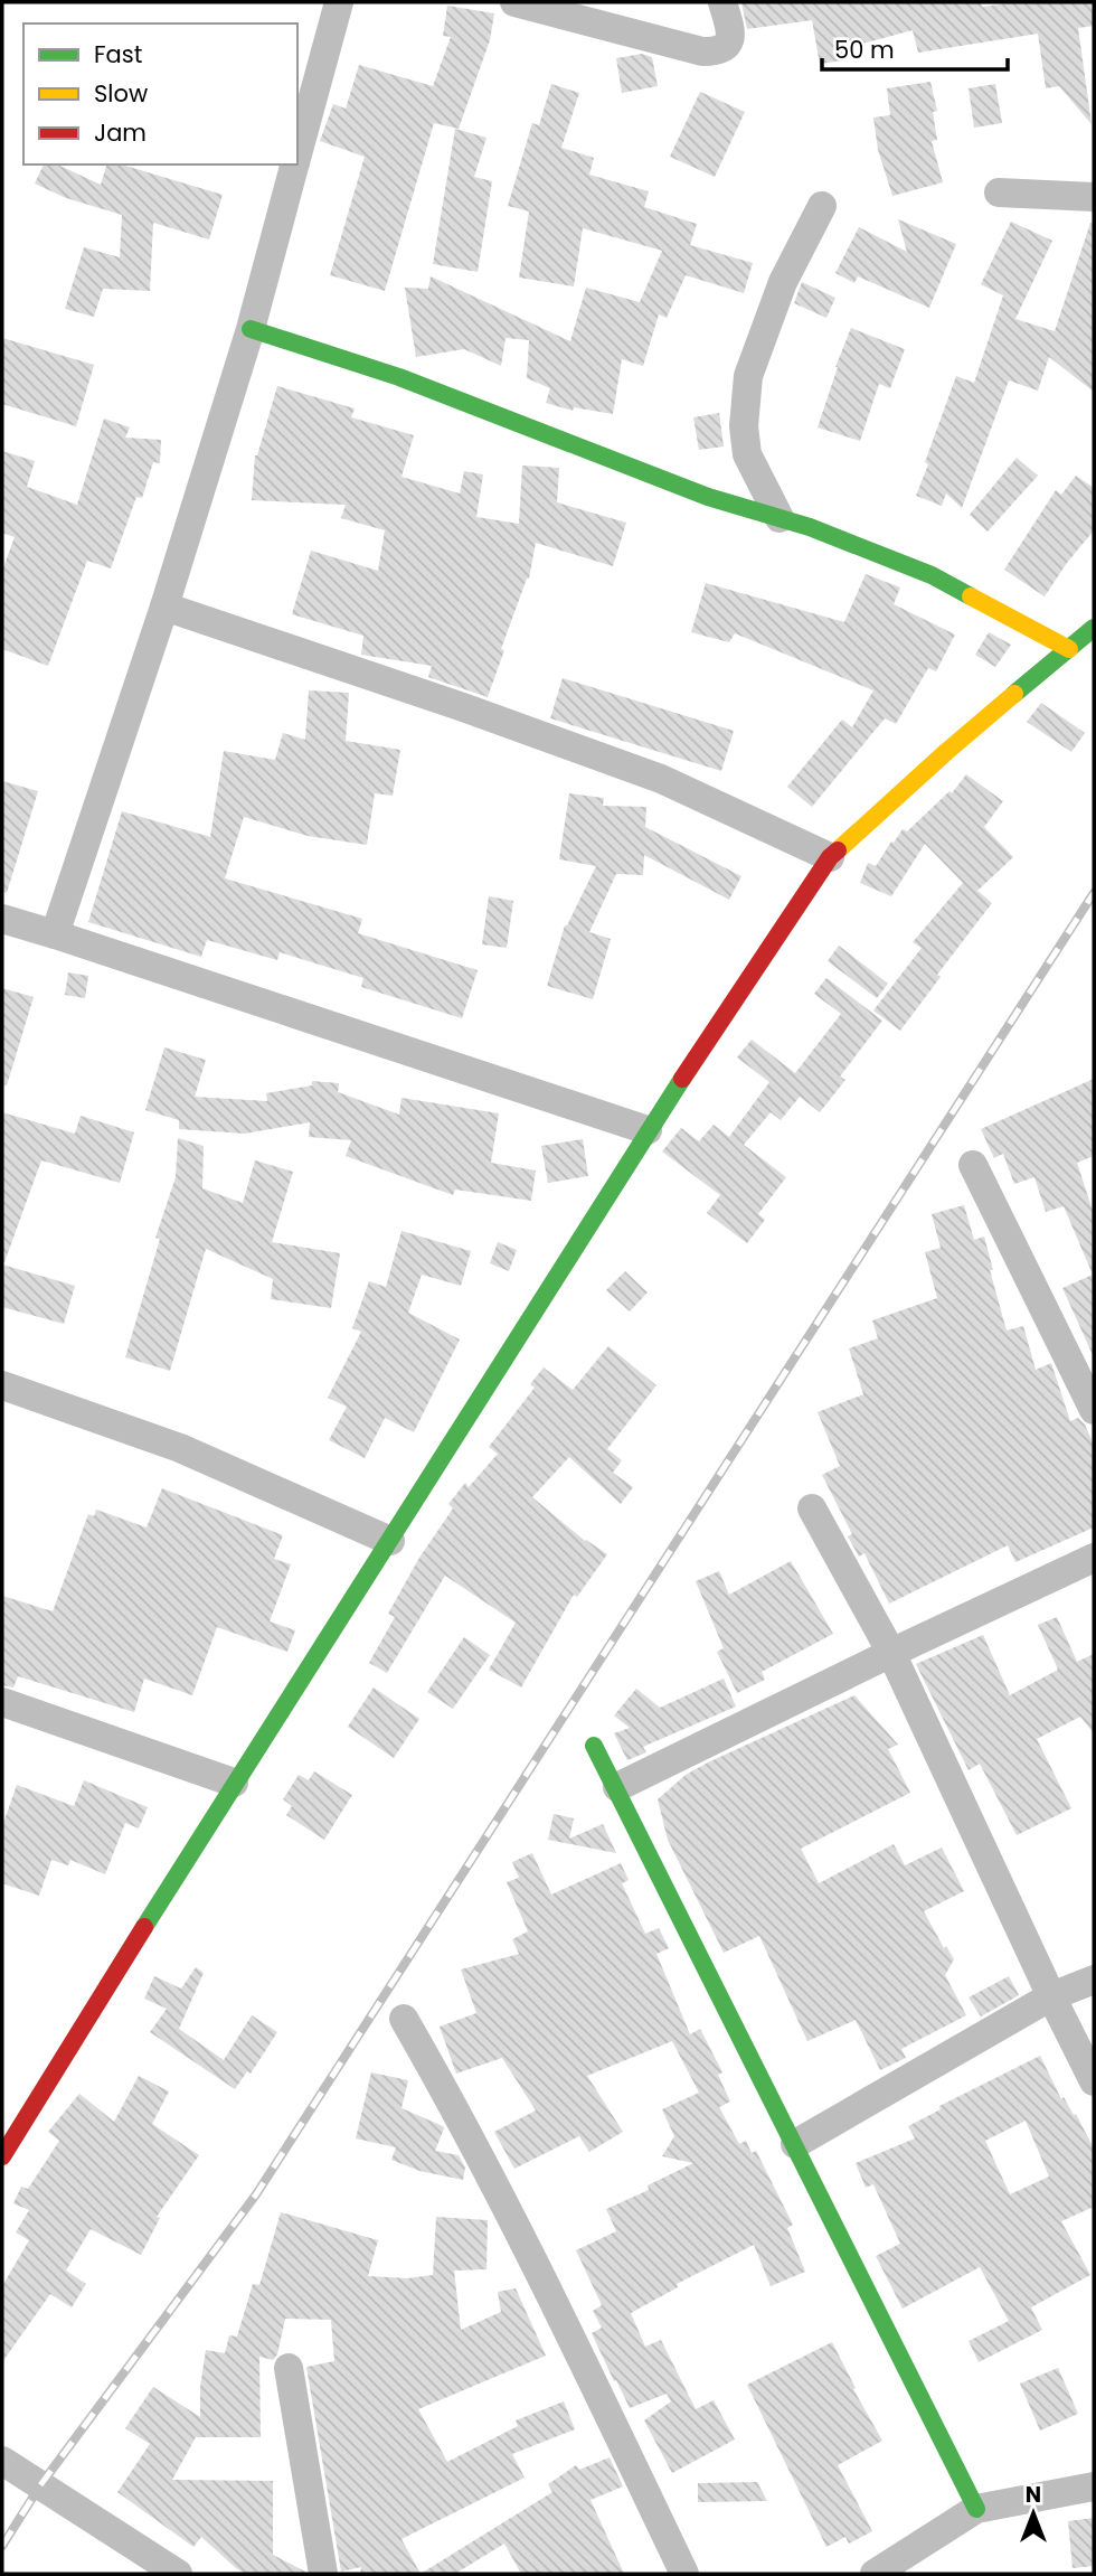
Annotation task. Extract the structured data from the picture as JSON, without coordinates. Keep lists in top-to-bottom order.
{
  "legend": ["Fast", "Slow", "Jam"],
  "scale_bar": "50 m",
  "north": "top"
}
